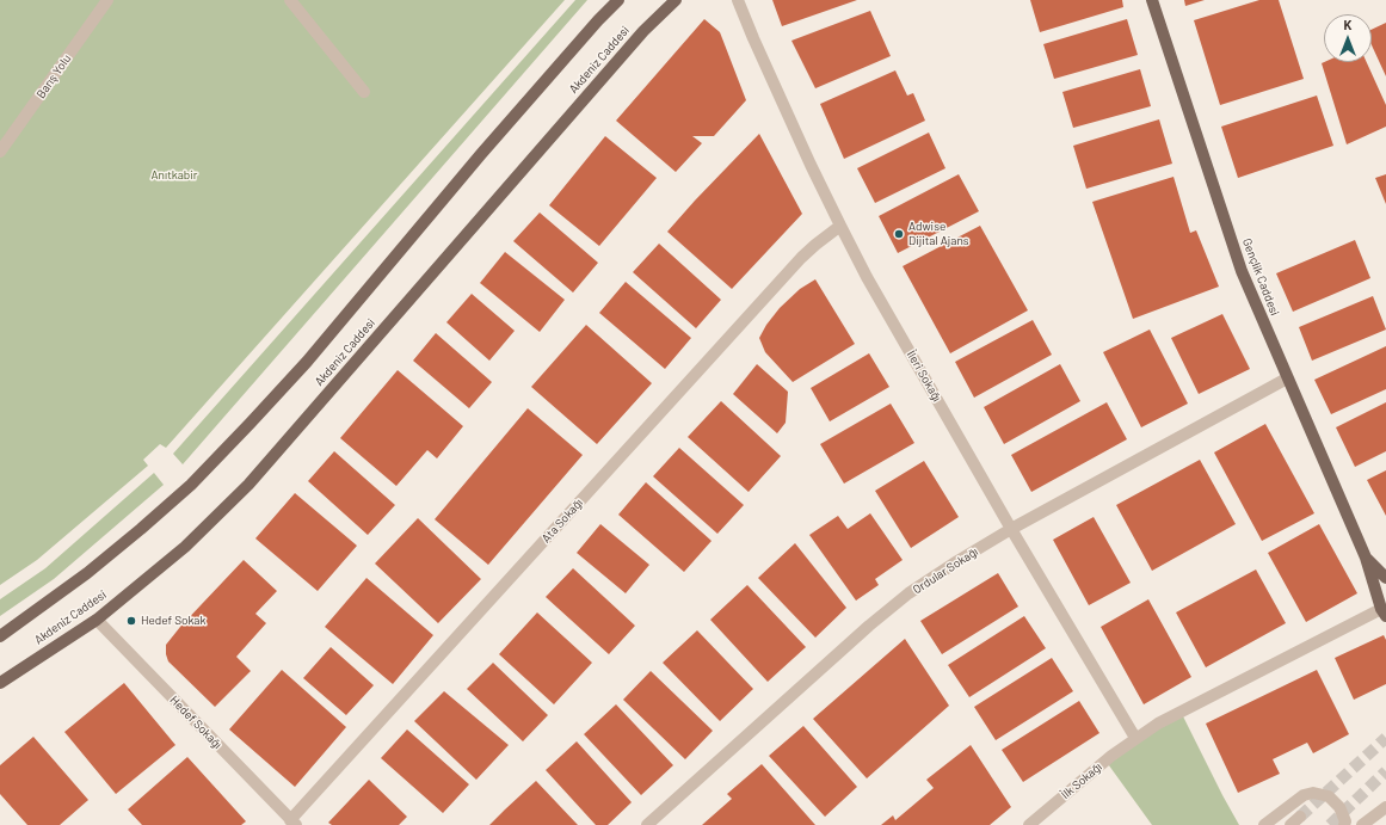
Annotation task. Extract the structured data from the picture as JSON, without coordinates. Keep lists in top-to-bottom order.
{
  "streets": {
    "main road": ["Akdeniz Caddesi", "Gençlik Caddesi"],
    "street": [
      "Barış Yolu",
      "İleri Sokağı",
      "Ata Sokağı",
      "Ordular Sokağı",
      "Hedef Sokağı",
      "İlk Sokağı"
    ]
  },
  "crossings": [
    ["Akdeniz Caddesi", "Hedef Sokağı"],
    ["Gençlik Caddesi", "Ordular Sokağı"],
    ["Gençlik Caddesi", "İlk Sokağı"],
    ["İleri Sokağı", "Ata Sokağı"],
    ["İleri Sokağı", "Ordular Sokağı"],
    ["İleri Sokağı", "İlk Sokağı"],
    ["Ata Sokağı", "Hedef Sokağı"]
  ],
  "parks": ["Anıtkabir"],
  "places": ["Adwise Dijital Ajans", "Hedef Sokak"],
  "north": "top"
}
